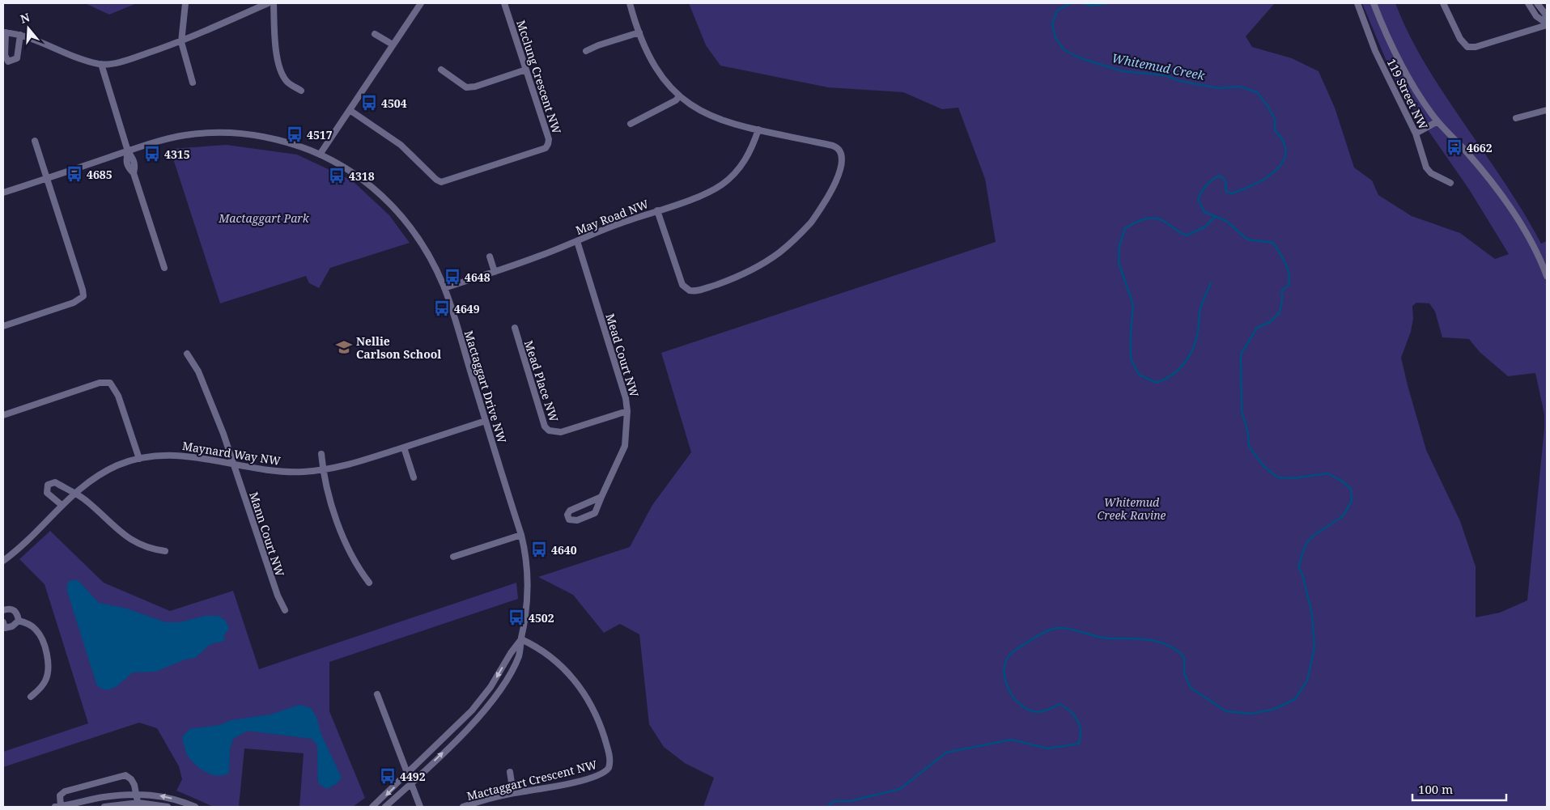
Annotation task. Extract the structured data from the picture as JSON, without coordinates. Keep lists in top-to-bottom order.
{
  "streets": {
    "street": [
      "Mcclung Crescent NW",
      "119 Street NW",
      "May Road NW",
      "Mead Court NW",
      "Mead Place NW",
      "Mactaggart Drive NW",
      "Maynard Way NW",
      "Mann Court NW",
      "Mactaggart Crescent NW"
    ]
  },
  "crossings": [
    ["May Road NW", "Mead Court NW"],
    ["May Road NW", "Mactaggart Drive NW"],
    ["Mead Court NW", "Mead Place NW"],
    ["Mactaggart Drive NW", "Maynard Way NW"],
    ["Mactaggart Drive NW", "Mactaggart Crescent NW"],
    ["Maynard Way NW", "Mann Court NW"]
  ],
  "water": ["Whitemud Creek"],
  "parks": ["Mactaggart Park", "Whitemud Creek Ravine"],
  "places": {
    "bus stop": [
      "4504",
      "4517",
      "4662",
      "4315",
      "4685",
      "4318",
      "4648",
      "4649",
      "4640",
      "4502",
      "4492"
    ],
    "school or university": ["Nellie Carlson School"]
  },
  "scale_bar": "100 m",
  "north": "top"
}
